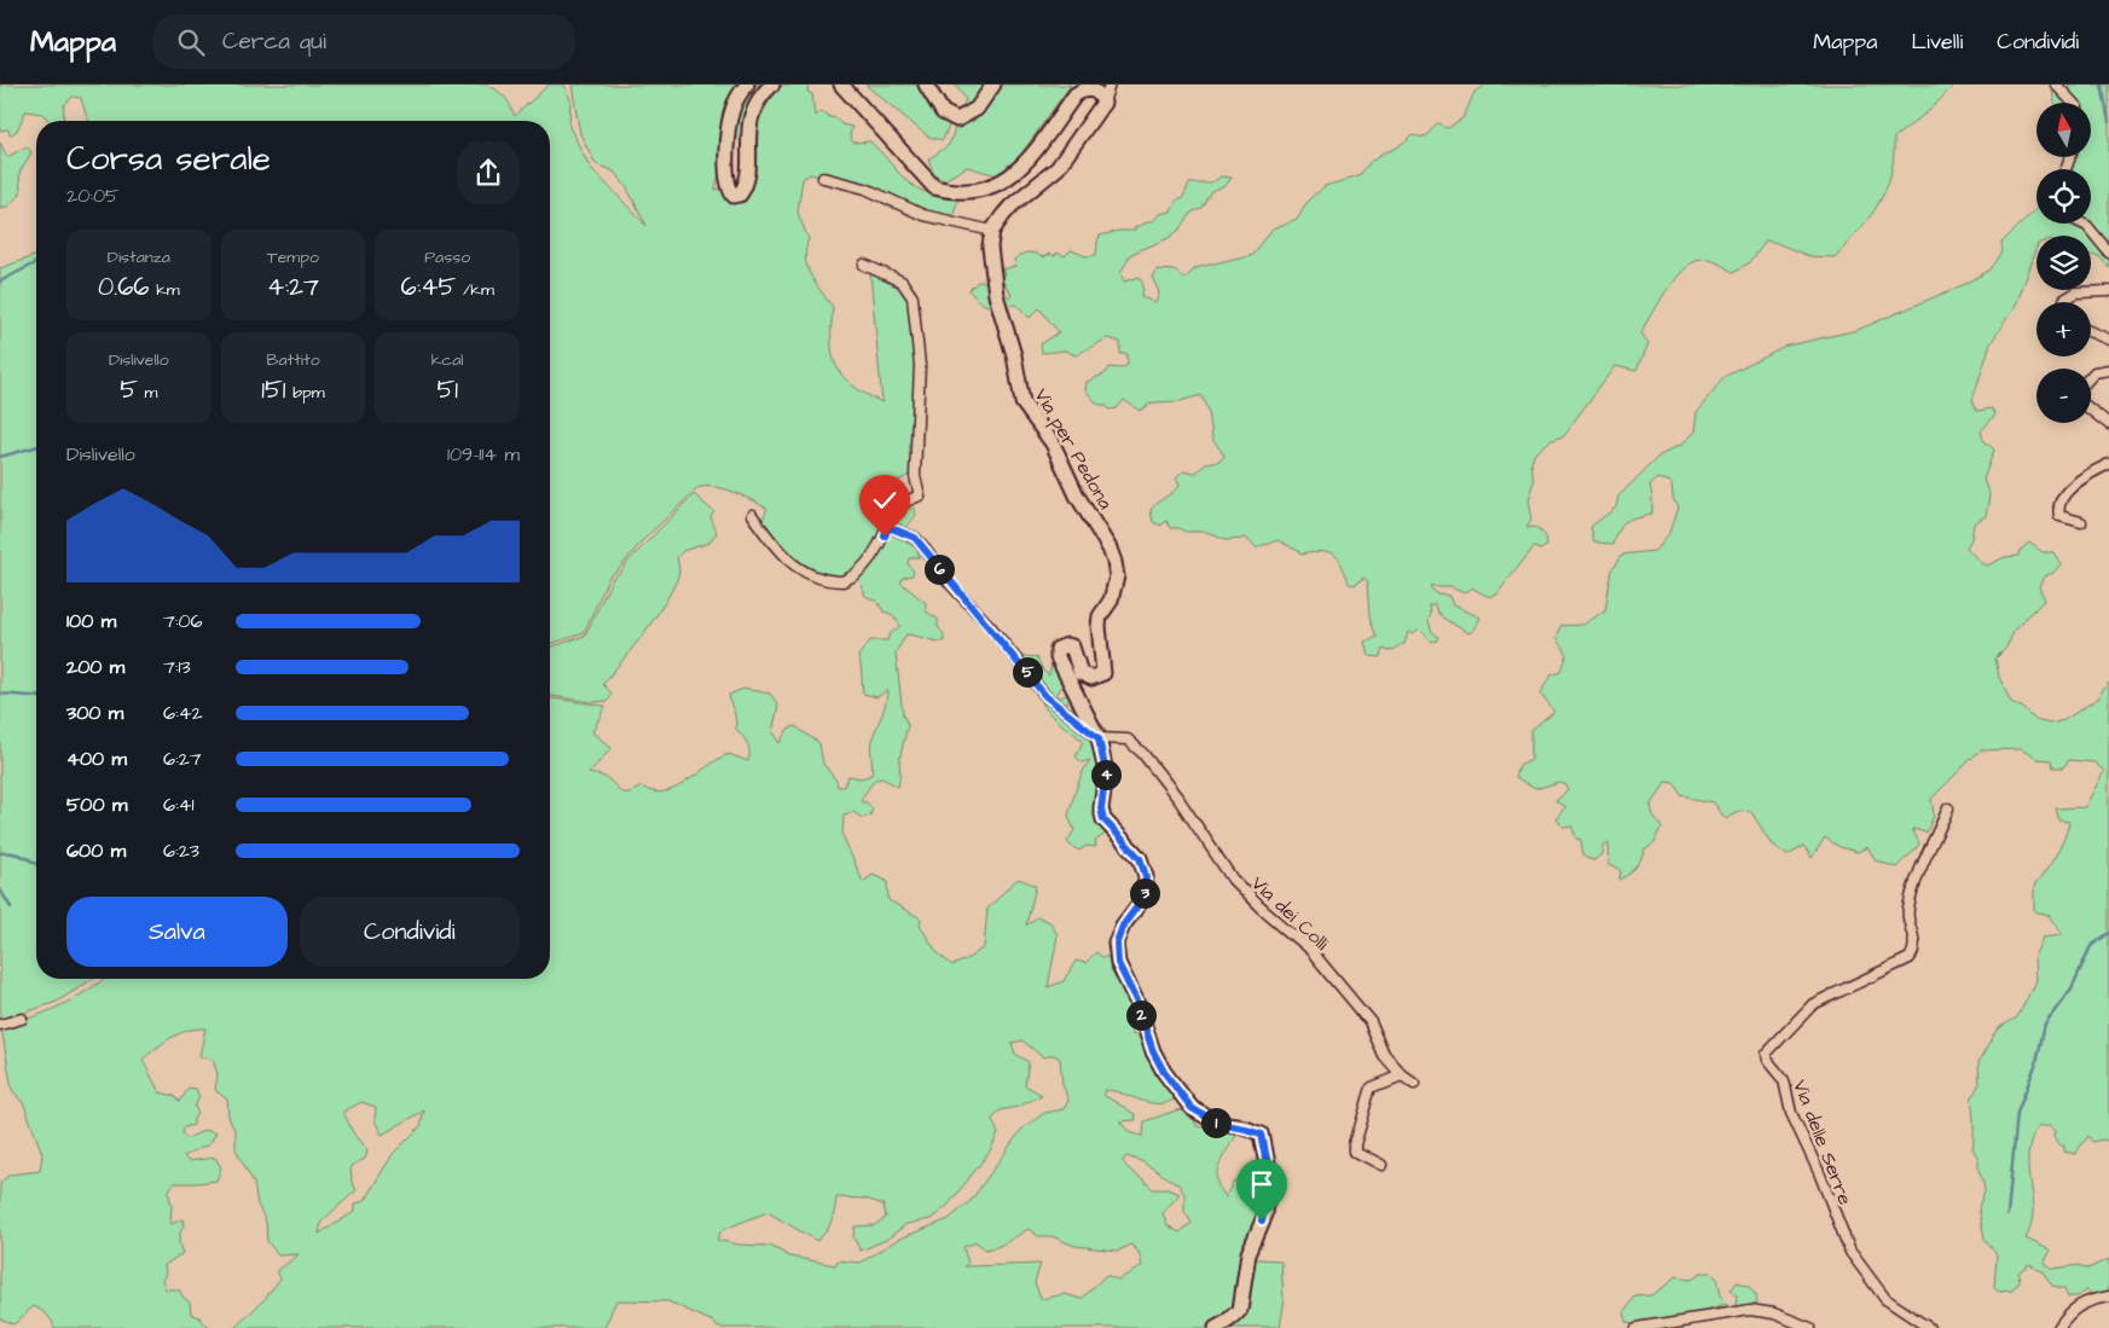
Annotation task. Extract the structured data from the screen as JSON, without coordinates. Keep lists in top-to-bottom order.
{
  "streets": {
    "street": ["Via per Pedona", "Via dei Colli", "Via delle Serre"]
  },
  "crossings": [
    ["Via per Pedona", "Via dei Colli"]
  ],
  "north": "top",
  "page": {
    "header": "Mappa",
    "search": "Cerca qui",
    "nav": ["Mappa", "Livelli", "Condividi"],
    "map_buttons": ["+", "−"],
    "heading": ["Corsa serale", "20:05"],
    "stats": [
      ["Distanza", "0.66 km"],
      ["Tempo", "4:27"],
      ["Passo", "6:45 /km"],
      ["Dislivello", "5 m"],
      ["Battito", "151 bpm"],
      ["kcal", "51"]
    ],
    "chart": ["Dislivello", "109–114 m"],
    "pins": [
      "6",
      "5",
      "4",
      "3",
      "2",
      "1"
    ],
    "list": [
      {
        "name": "100 m",
        "note": "7:06"
      },
      {
        "name": "200 m",
        "note": "7:13"
      },
      {
        "name": "300 m",
        "note": "6:42"
      },
      {
        "name": "400 m",
        "note": "6:27"
      },
      {
        "name": "500 m",
        "note": "6:41"
      },
      {
        "name": "600 m",
        "note": "6:23"
      }
    ],
    "buttons": ["Salva", "Condividi"]
  }
}
